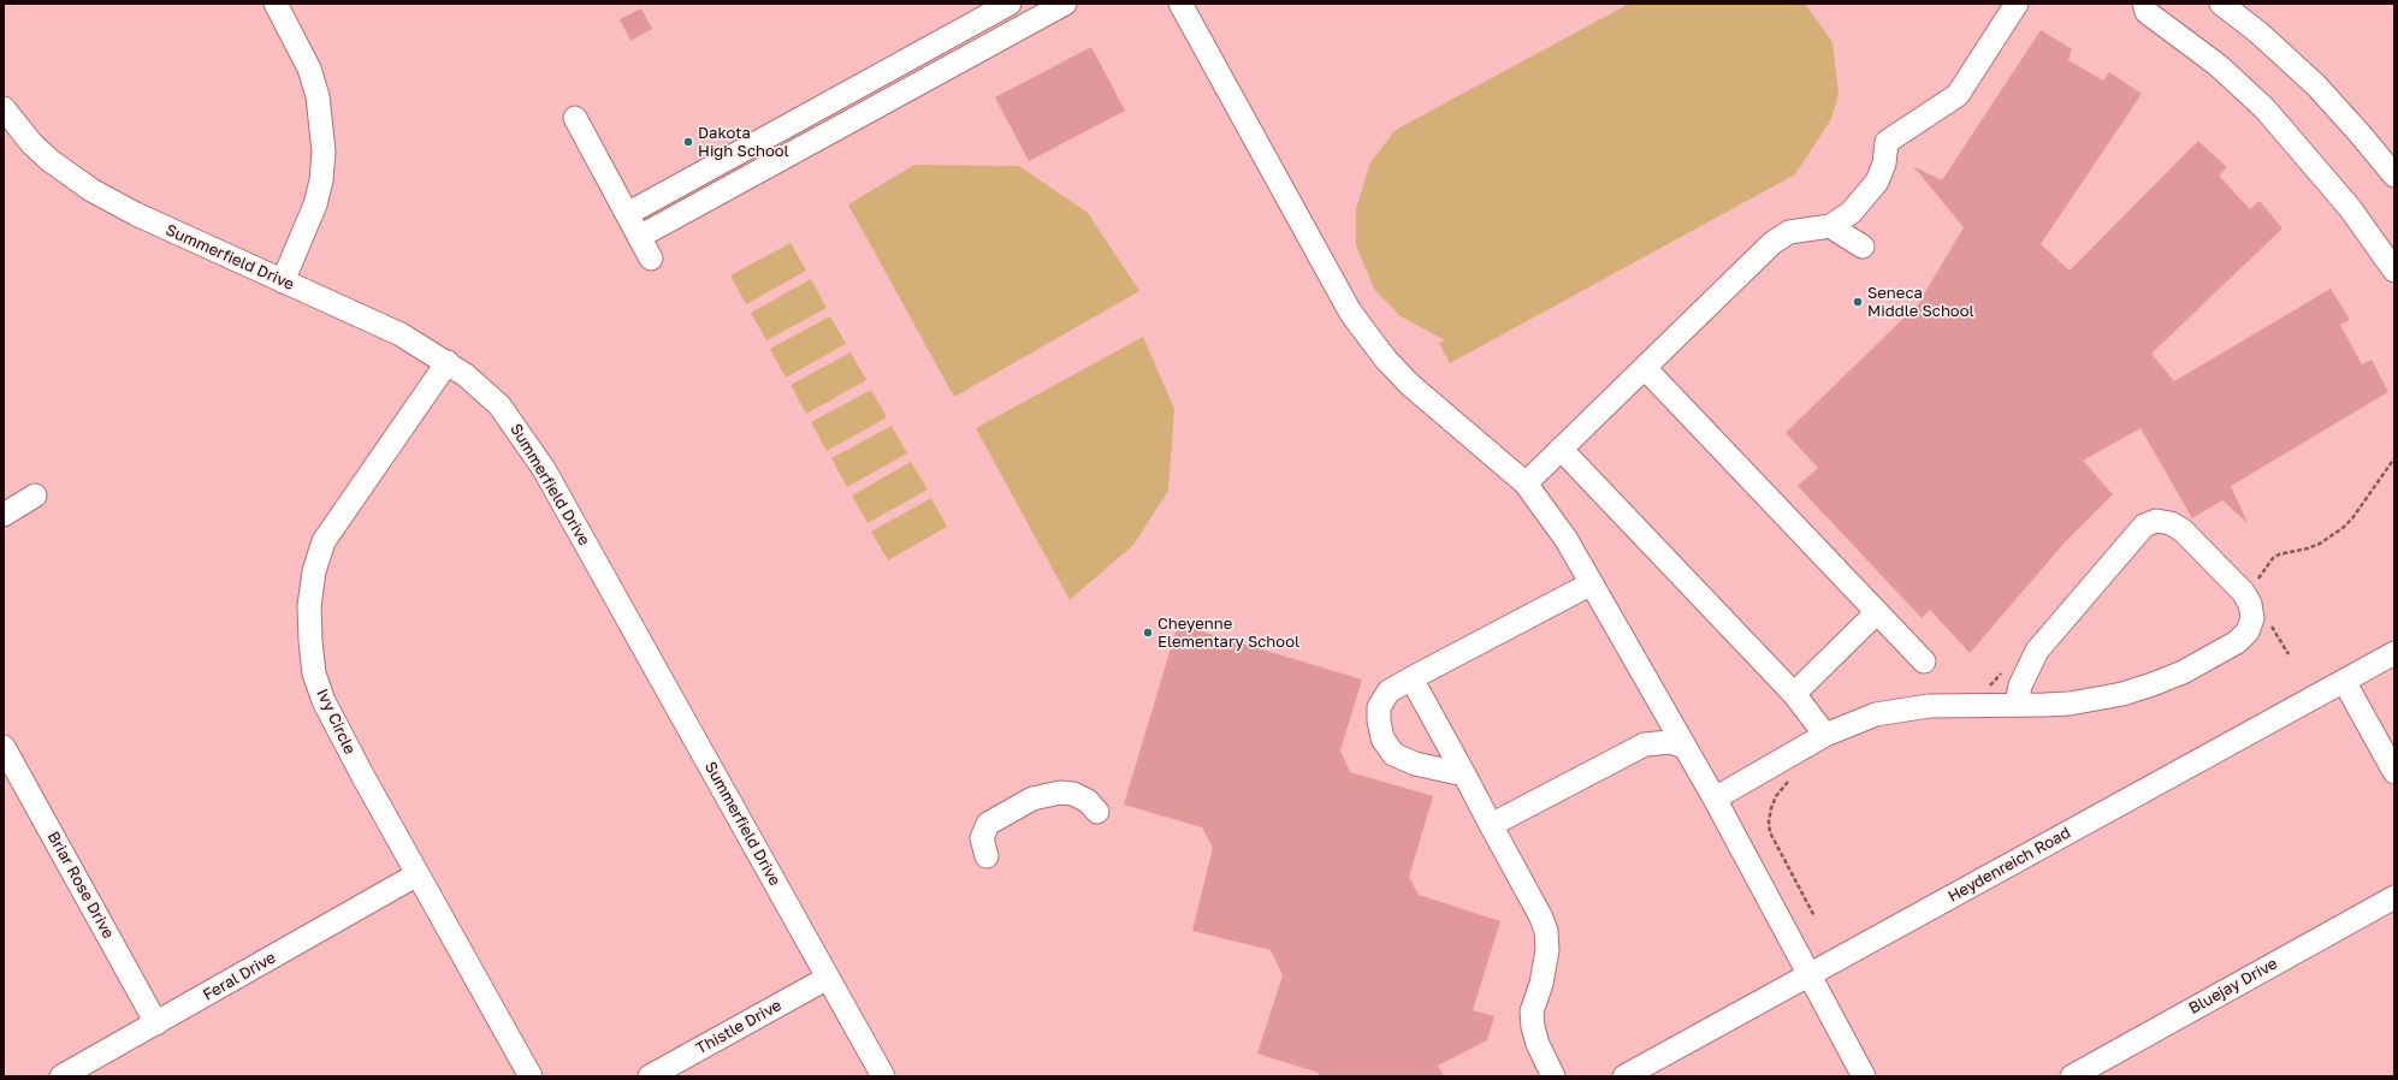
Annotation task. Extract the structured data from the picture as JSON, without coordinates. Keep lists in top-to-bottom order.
{
  "streets": {
    "street": [
      "Summerfield Drive",
      "Ivy Circle",
      "Heydenreich Road",
      "Briar Rose Drive",
      "Feral Drive",
      "Bluejay Drive",
      "Thistle Drive"
    ]
  },
  "crossings": [
    ["Summerfield Drive", "Ivy Circle"],
    ["Summerfield Drive", "Thistle Drive"],
    ["Ivy Circle", "Feral Drive"],
    ["Briar Rose Drive", "Feral Drive"]
  ],
  "places": ["Dakota High School", "Seneca Middle School", "Cheyenne Elementary School"]
}
